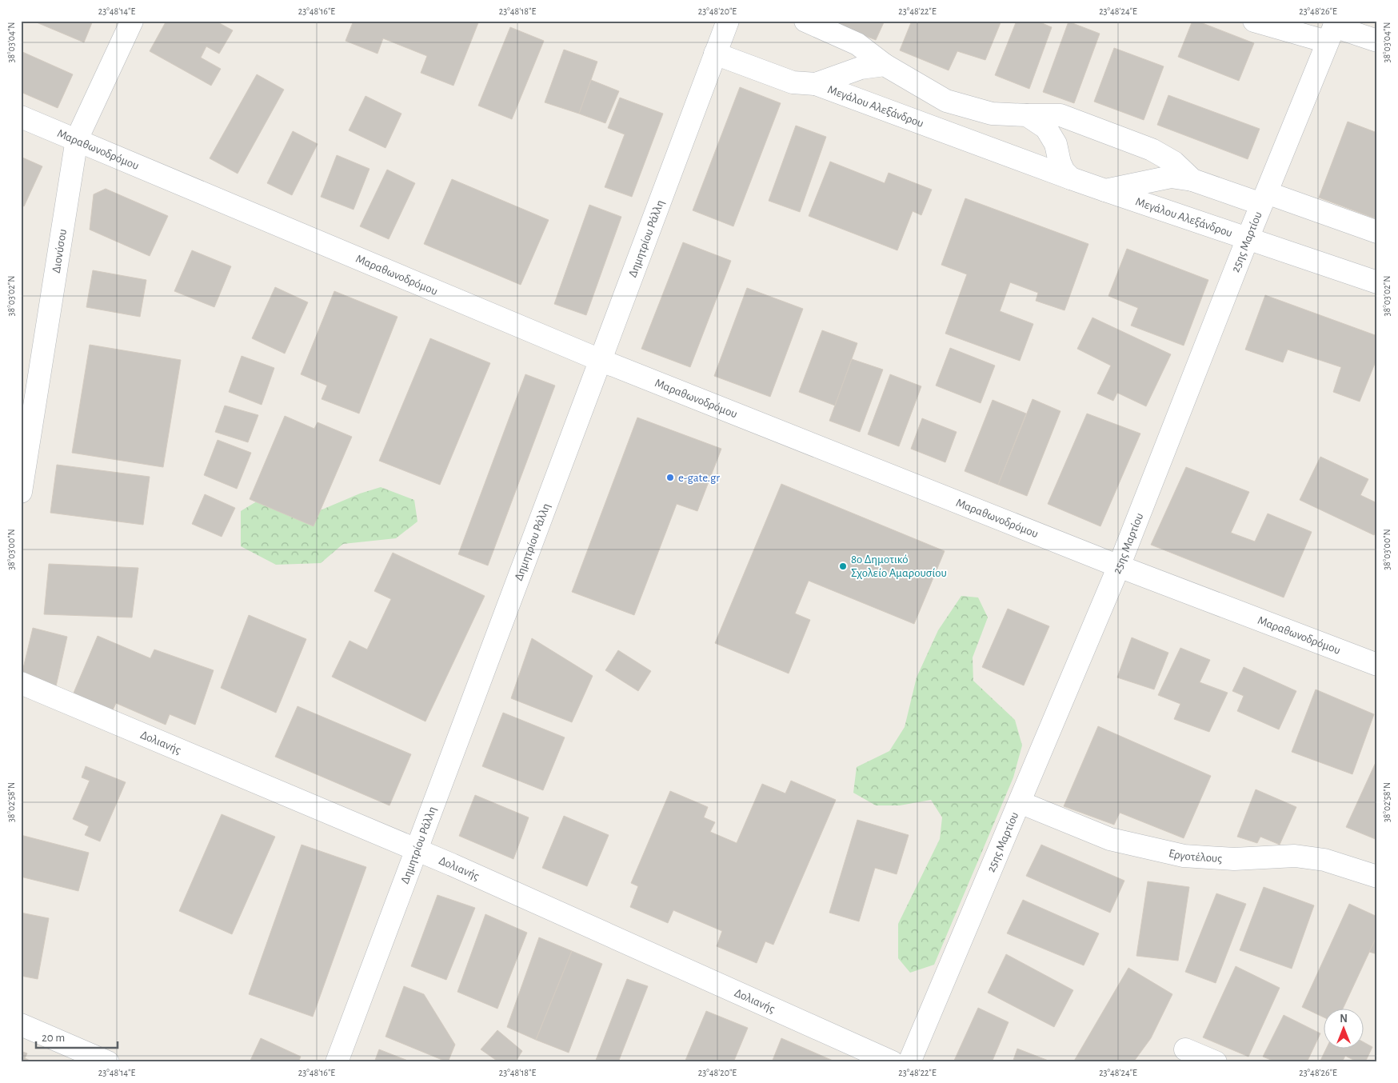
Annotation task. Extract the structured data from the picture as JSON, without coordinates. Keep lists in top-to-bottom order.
{
  "streets": {
    "street": [
      "Μεγάλου Αλεξάνδρου",
      "Μαραθωνοδρόμου",
      "Δημητρίου Ράλλη",
      "25ης Μαρτίου",
      "Διονύσου",
      "Δολιανής",
      "Εργοτέλους"
    ]
  },
  "crossings": [
    ["Μεγάλου Αλεξάνδρου", "Δημητρίου Ράλλη"],
    ["Μεγάλου Αλεξάνδρου", "25ης Μαρτίου"],
    ["Μαραθωνοδρόμου", "Δημητρίου Ράλλη"],
    ["Μαραθωνοδρόμου", "25ης Μαρτίου"],
    ["Μαραθωνοδρόμου", "Διονύσου"],
    ["Δημητρίου Ράλλη", "Δολιανής"],
    ["25ης Μαρτίου", "Εργοτέλους"]
  ],
  "places": ["e-gate.gr", "8ο Δημοτικό Σχολείο Αμαρουσίου"],
  "scale_bar": "20 m",
  "north": "top",
  "coordinates": [
    "23°48'14\"E",
    "23°48'16\"E",
    "23°48'18\"E",
    "23°48'20\"E",
    "23°48'22\"E",
    "23°48'24\"E",
    "23°48'26\"E",
    "38°03'04\"N",
    "38°03'02\"N",
    "38°03'00\"N",
    "38°02'58\"N"
  ]
}
